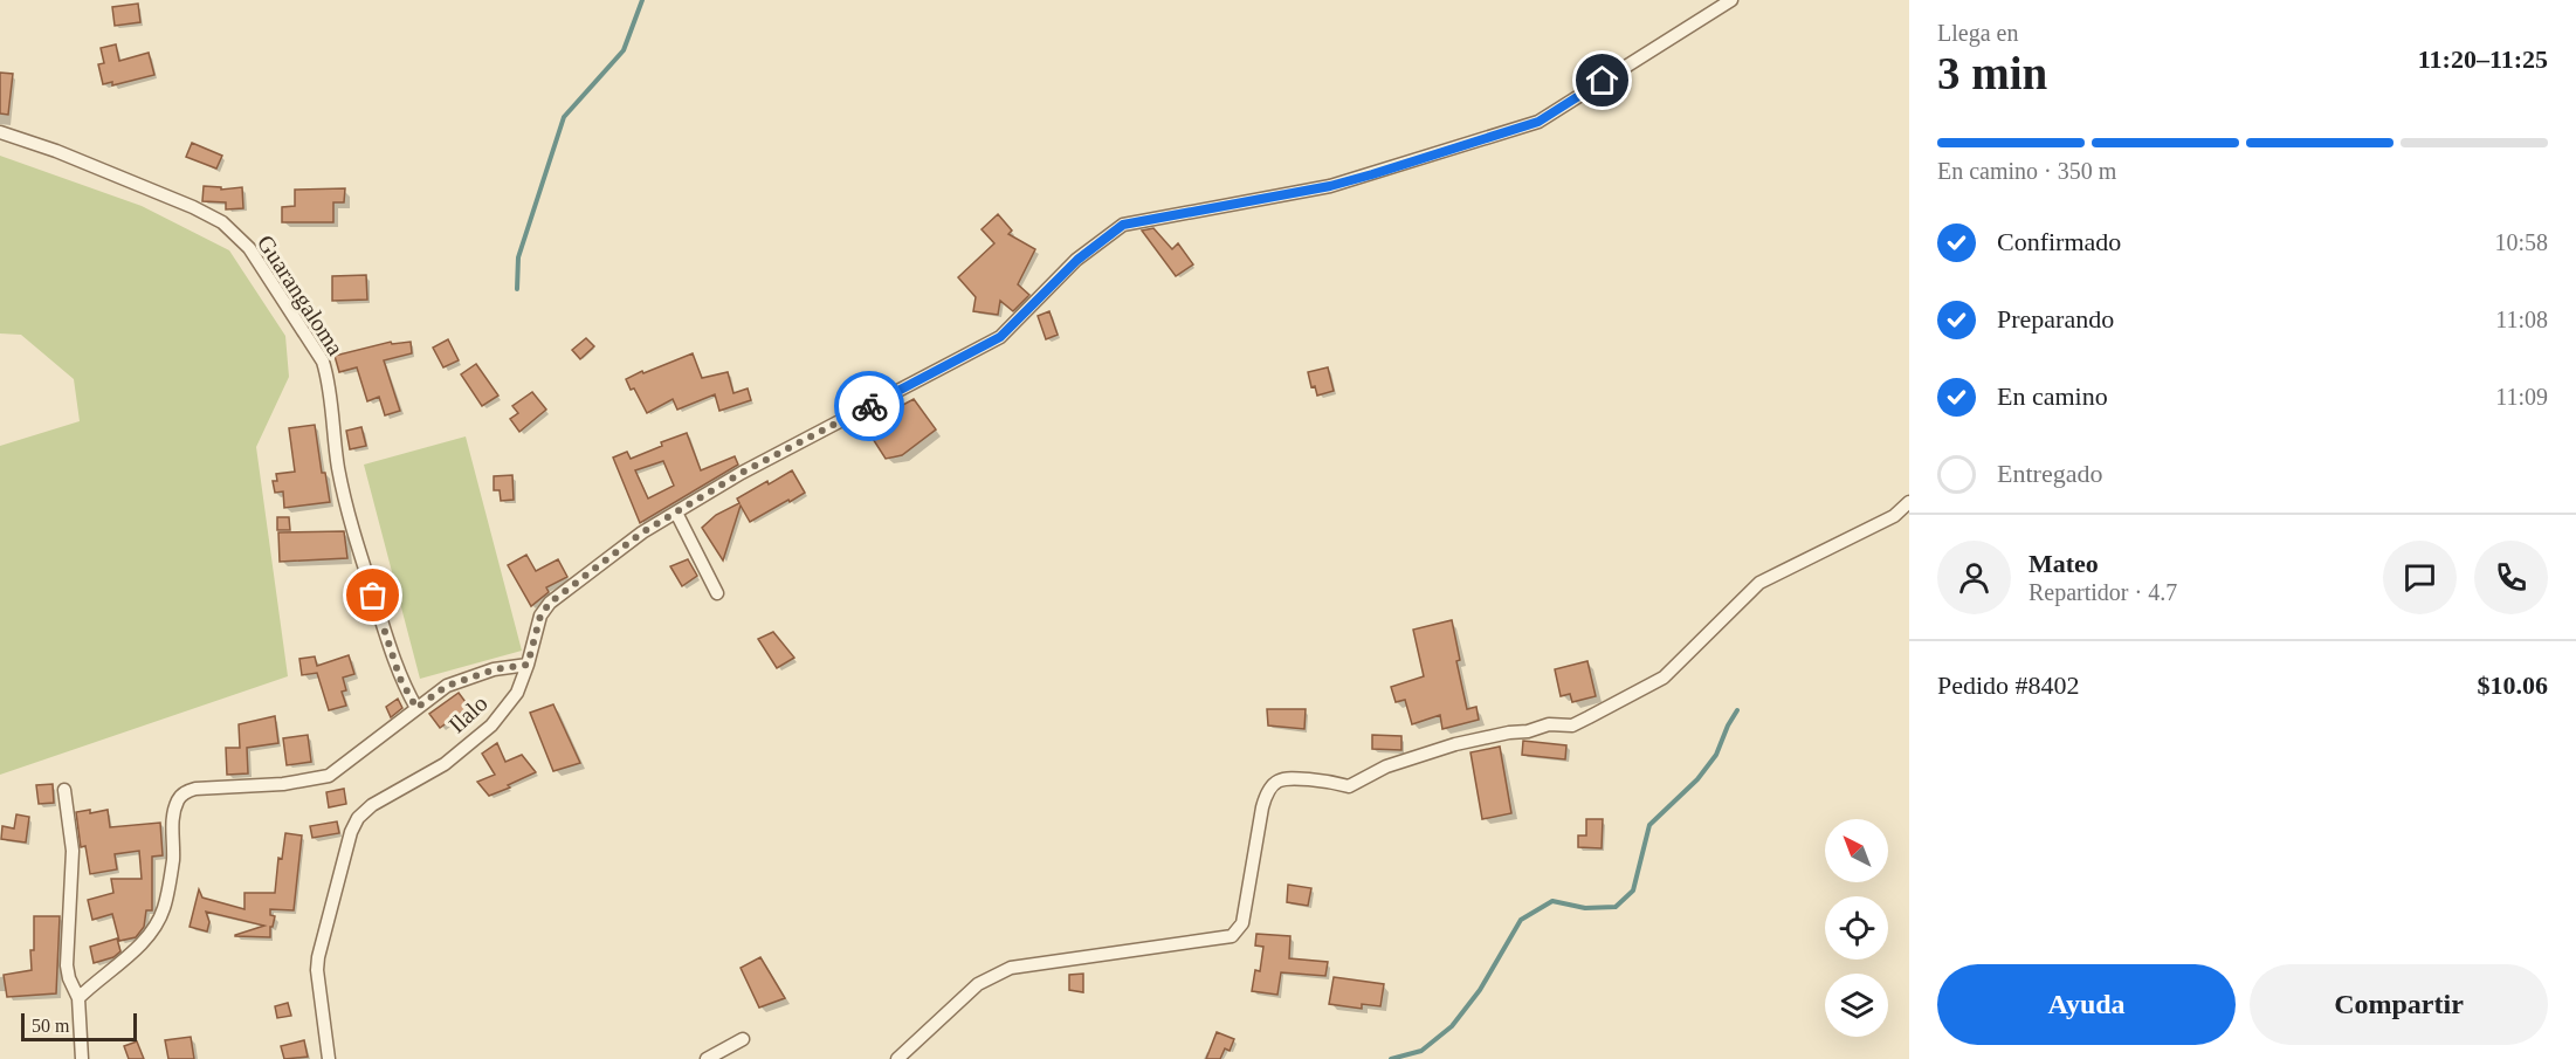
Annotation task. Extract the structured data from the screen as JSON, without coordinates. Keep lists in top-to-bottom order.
{
  "streets": {
    "street": ["Guarangaloma", "Ilalo"]
  },
  "scale_bar": "50 m",
  "north": "top left",
  "page": {
    "heading": ["3 min", "Llega en", "11:20–11:25"],
    "panel": [
      "Mateo",
      "Repartidor · 4.7",
      "Pedido #8402",
      "$10.06"
    ],
    "bar": "En camino · 350 m",
    "list": [
      ["Confirmado", "10:58"],
      ["Preparando", "11:08"],
      ["En camino", "11:09"],
      "Entregado"
    ],
    "buttons": ["Ayuda", "Compartir"],
    "scale": "50 m"
  }
}
